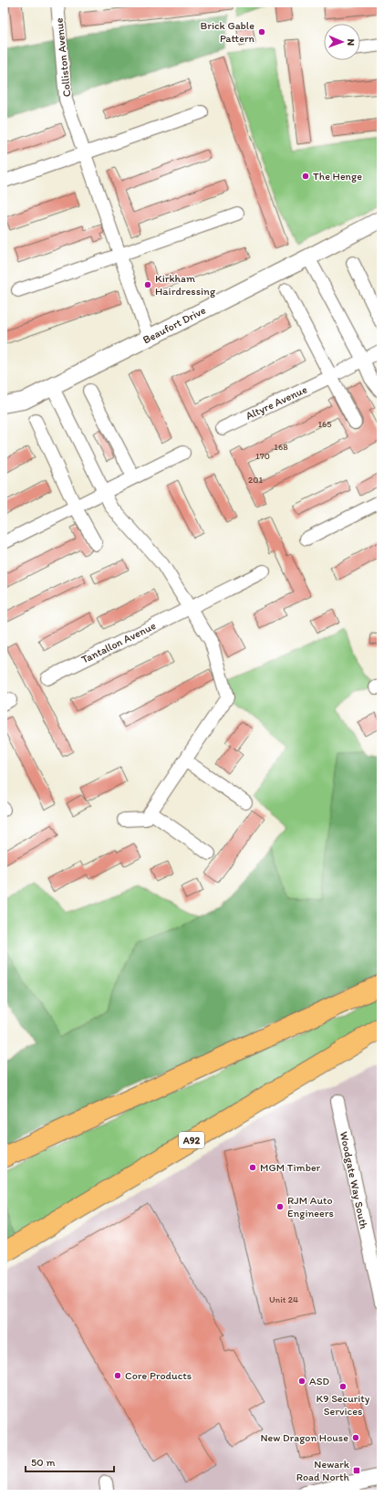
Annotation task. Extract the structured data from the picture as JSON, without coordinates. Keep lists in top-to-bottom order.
{
  "streets": {
    "highway": ["A92"],
    "street": [
      "Colliston Avenue",
      "Beaufort Drive",
      "Altyre Avenue",
      "Tantallon Avenue",
      "Woodgate Way South"
    ]
  },
  "crossings": [
    ["Colliston Avenue", "Beaufort Drive"]
  ],
  "places": {
    "other": [
      "Brick Gable Pattern",
      "The Henge",
      "Kirkham Hairdressing",
      "MGM Timber",
      "RJM Auto Engineers",
      "Core Products",
      "ASD",
      "K9 Security Services",
      "New Dragon House"
    ],
    "transit": ["Newark Road North"]
  },
  "house_numbers": [
    "165",
    "168",
    "170",
    "201",
    "Unit 24"
  ],
  "scale_bar": "50 m",
  "north": "right"
}
